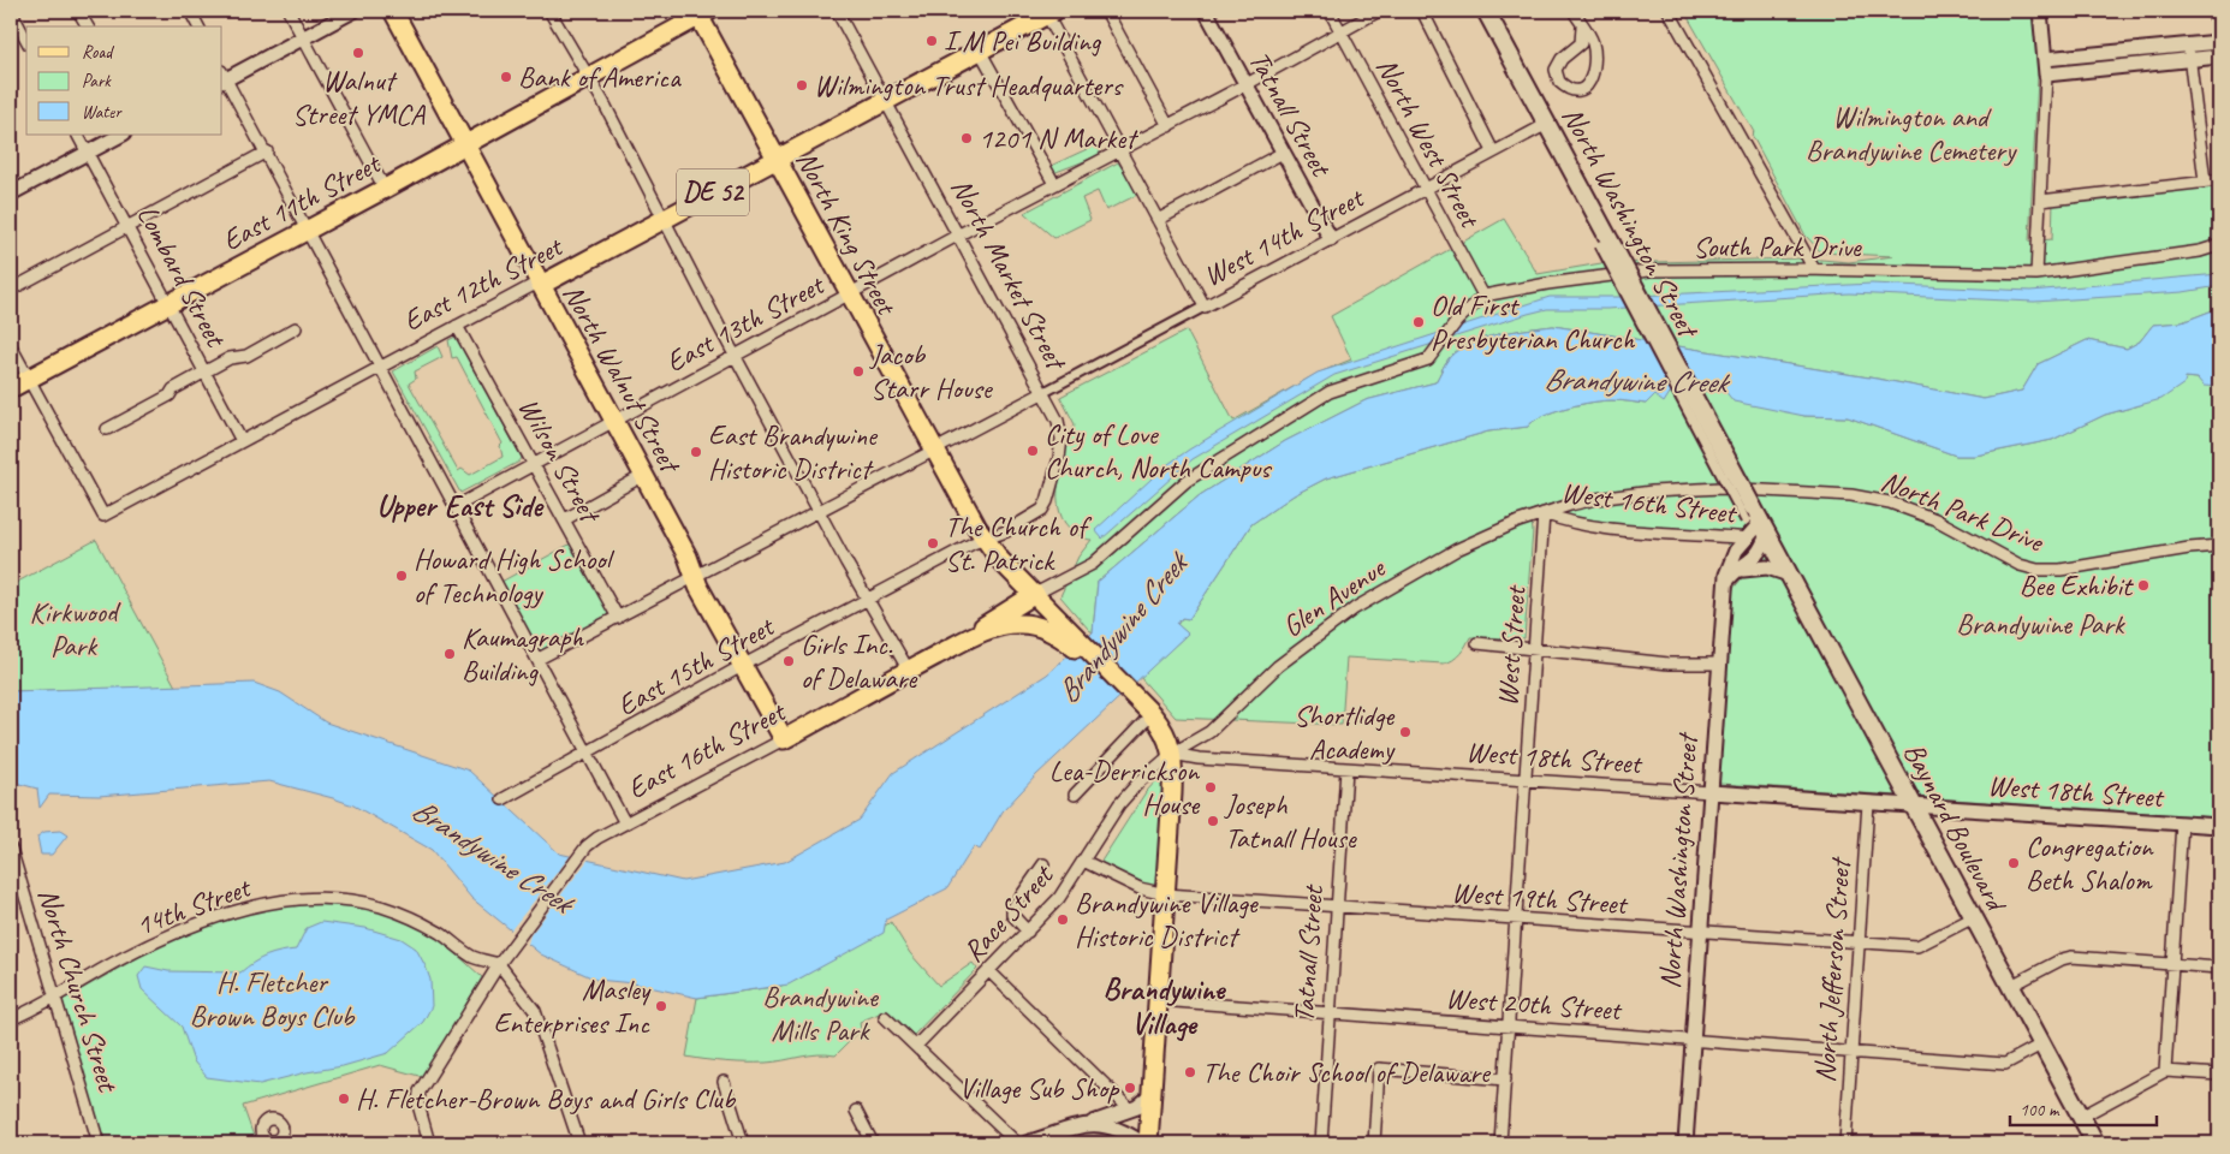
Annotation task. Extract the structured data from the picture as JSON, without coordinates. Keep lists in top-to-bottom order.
{
  "streets": {
    "main road": [
      "DE 52",
      "East 11th Street",
      "North Washington Street",
      "North King Street",
      "East 12th Street",
      "North Walnut Street",
      "East 16th Street",
      "Baynard Boulevard"
    ],
    "street": [
      "Tatnall Street",
      "North West Street",
      "West 14th Street",
      "South Park Drive",
      "North Market Street",
      "Lombard Street",
      "East 13th Street",
      "Wilson Street",
      "West 16th Street",
      "North Park Drive",
      "Glen Avenue",
      "West Street",
      "East 15th Street",
      "West 18th Street",
      "West 19th Street",
      "14th Street",
      "Race Street",
      "North Jefferson Street",
      "North Church Street",
      "West 20th Street"
    ]
  },
  "crossings": [
    ["Tatnall Street", "West 14th Street"],
    ["Tatnall Street", "East 13th Street"],
    ["Tatnall Street", "West 18th Street"],
    ["Tatnall Street", "West 19th Street"],
    ["Tatnall Street", "West 20th Street"],
    ["North West Street", "West 14th Street"],
    ["North West Street", "South Park Drive"],
    ["North West Street", "East 13th Street"],
    ["DE 52", "North Market Street"],
    ["DE 52", "East 12th Street"],
    ["East 11th Street", "North King Street"],
    ["East 11th Street", "Lombard Street"],
    ["East 11th Street", "East 12th Street"],
    ["East 11th Street", "North Walnut Street"],
    ["North Washington Street", "West 14th Street"],
    ["North Washington Street", "West 16th Street"],
    ["North Washington Street", "West 18th Street"],
    ["North Washington Street", "Baynard Boulevard"],
    ["North Washington Street", "West 19th Street"],
    ["North Washington Street", "West 20th Street"],
    ["North King Street", "North Market Street"],
    ["North King Street", "East 12th Street"],
    ["North King Street", "East 13th Street"],
    ["North King Street", "East 15th Street"],
    ["West 14th Street", "North Market Street"],
    ["North Market Street", "East 12th Street"],
    ["North Market Street", "East 13th Street"],
    ["North Market Street", "East 15th Street"],
    ["Lombard Street", "East 12th Street"],
    ["East 12th Street", "North Walnut Street"],
    ["East 12th Street", "Wilson Street"],
    ["East 13th Street", "North Walnut Street"],
    ["East 13th Street", "Wilson Street"],
    ["North Walnut Street", "East 15th Street"],
    ["North Walnut Street", "East 16th Street"],
    ["West 16th Street", "North Park Drive"],
    ["West 16th Street", "Glen Avenue"],
    ["West 16th Street", "West Street"],
    ["West 16th Street", "Baynard Boulevard"],
    ["North Park Drive", "Glen Avenue"],
    ["North Park Drive", "West Street"],
    ["Glen Avenue", "West Street"],
    ["Glen Avenue", "West 18th Street"],
    ["Glen Avenue", "Race Street"],
    ["West Street", "West 18th Street"],
    ["West Street", "West 19th Street"],
    ["West Street", "West 20th Street"],
    ["East 16th Street", "14th Street"],
    ["West 18th Street", "Baynard Boulevard"],
    ["West 18th Street", "Race Street"],
    ["West 18th Street", "North Jefferson Street"],
    ["Baynard Boulevard", "West 19th Street"],
    ["Baynard Boulevard", "West 20th Street"],
    ["West 19th Street", "Race Street"],
    ["West 19th Street", "North Jefferson Street"],
    ["14th Street", "North Church Street"],
    ["North Jefferson Street", "West 20th Street"]
  ],
  "districts": ["Upper East Side", "Brandywine Village"],
  "water": ["Brandywine Creek"],
  "parks": [
    "Wilmington and Brandywine Cemetery",
    "Kirkwood Park",
    "Brandywine Park",
    "H. Fletcher Brown Boys Club",
    "Brandywine Mills Park"
  ],
  "places": [
    "I M Pei Building",
    "Walnut Street YMCA",
    "Bank of America",
    "Wilmington Trust Headquarters",
    "1201 N Market",
    "Old First Presbyterian Church",
    "Jacob Starr House",
    "City of Love Church, North Campus",
    "East Brandywine Historic District",
    "The Church of St. Patrick",
    "Howard High School of Technology",
    "Bee Exhibit",
    "Kaumagraph Building",
    "Girls Inc. of Delaware",
    "Shortlidge Academy",
    "Lea-Derrickson House",
    "Joseph Tatnall House",
    "Congregation Beth Shalom",
    "Brandywine Village Historic District",
    "Masley Enterprises Inc",
    "The Choir School of Delaware",
    "Village Sub Shop",
    "H. Fletcher-Brown Boys and Girls Club"
  ],
  "legend": ["Road", "Park", "Water"],
  "scale_bar": "100 m"
}
